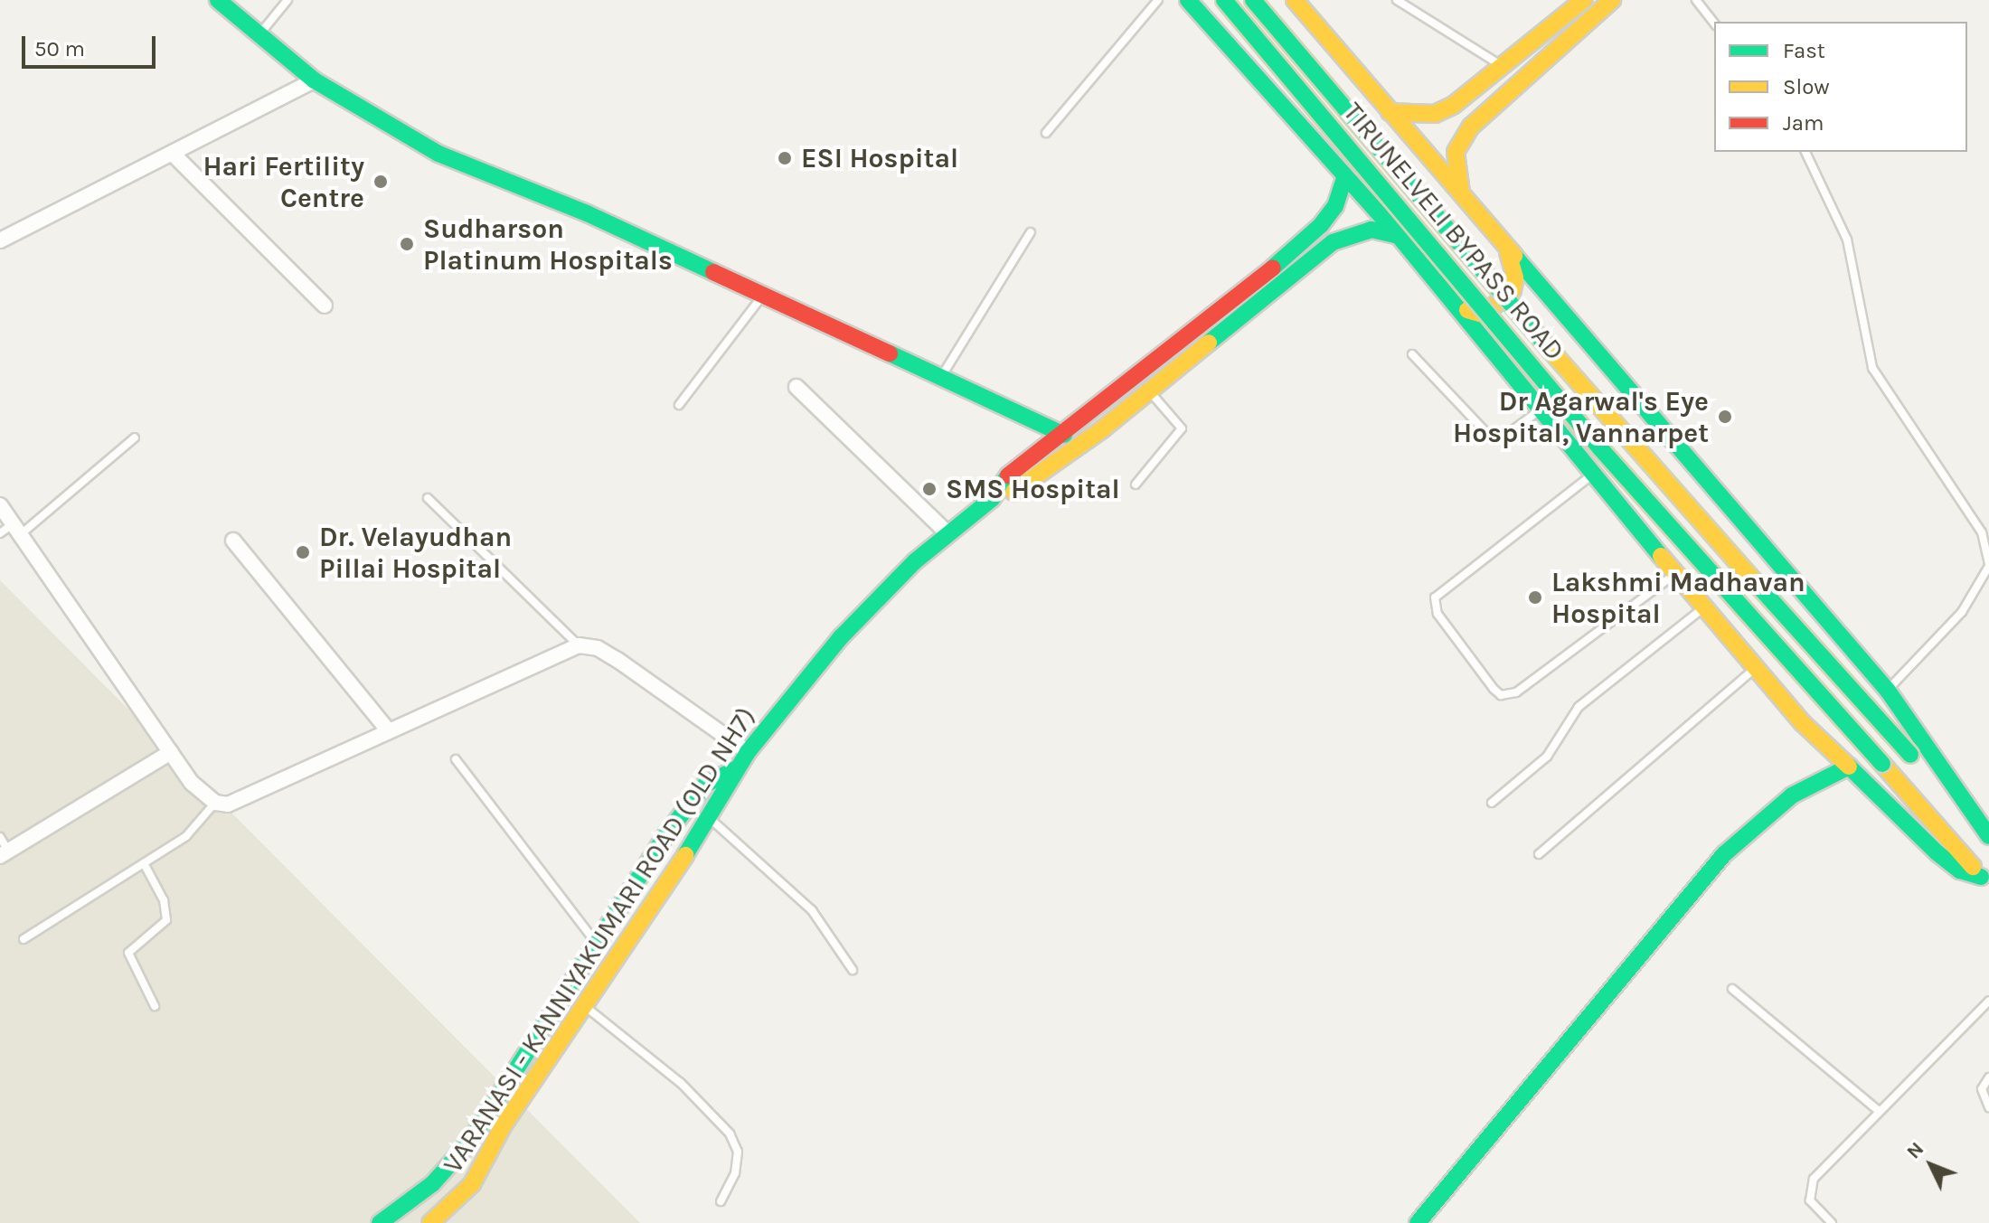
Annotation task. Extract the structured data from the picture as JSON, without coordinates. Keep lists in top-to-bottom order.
{
  "streets": {
    "main road": ["TIRUNELVELI BYPASS ROAD", "VARANASI - KANNIYAKUMARI ROAD (OLD NH7)"]
  },
  "places": [
    "ESI Hospital",
    "Hari Fertility Centre",
    "Sudharson Platinum Hospitals",
    "Dr Agarwal's Eye Hospital, Vannarpet",
    "SMS Hospital",
    "Dr. Velayudhan Pillai Hospital",
    "Lakshmi Madhavan Hospital"
  ],
  "legend": ["Fast", "Slow", "Jam"],
  "scale_bar": "50 m",
  "north": "top left"
}
